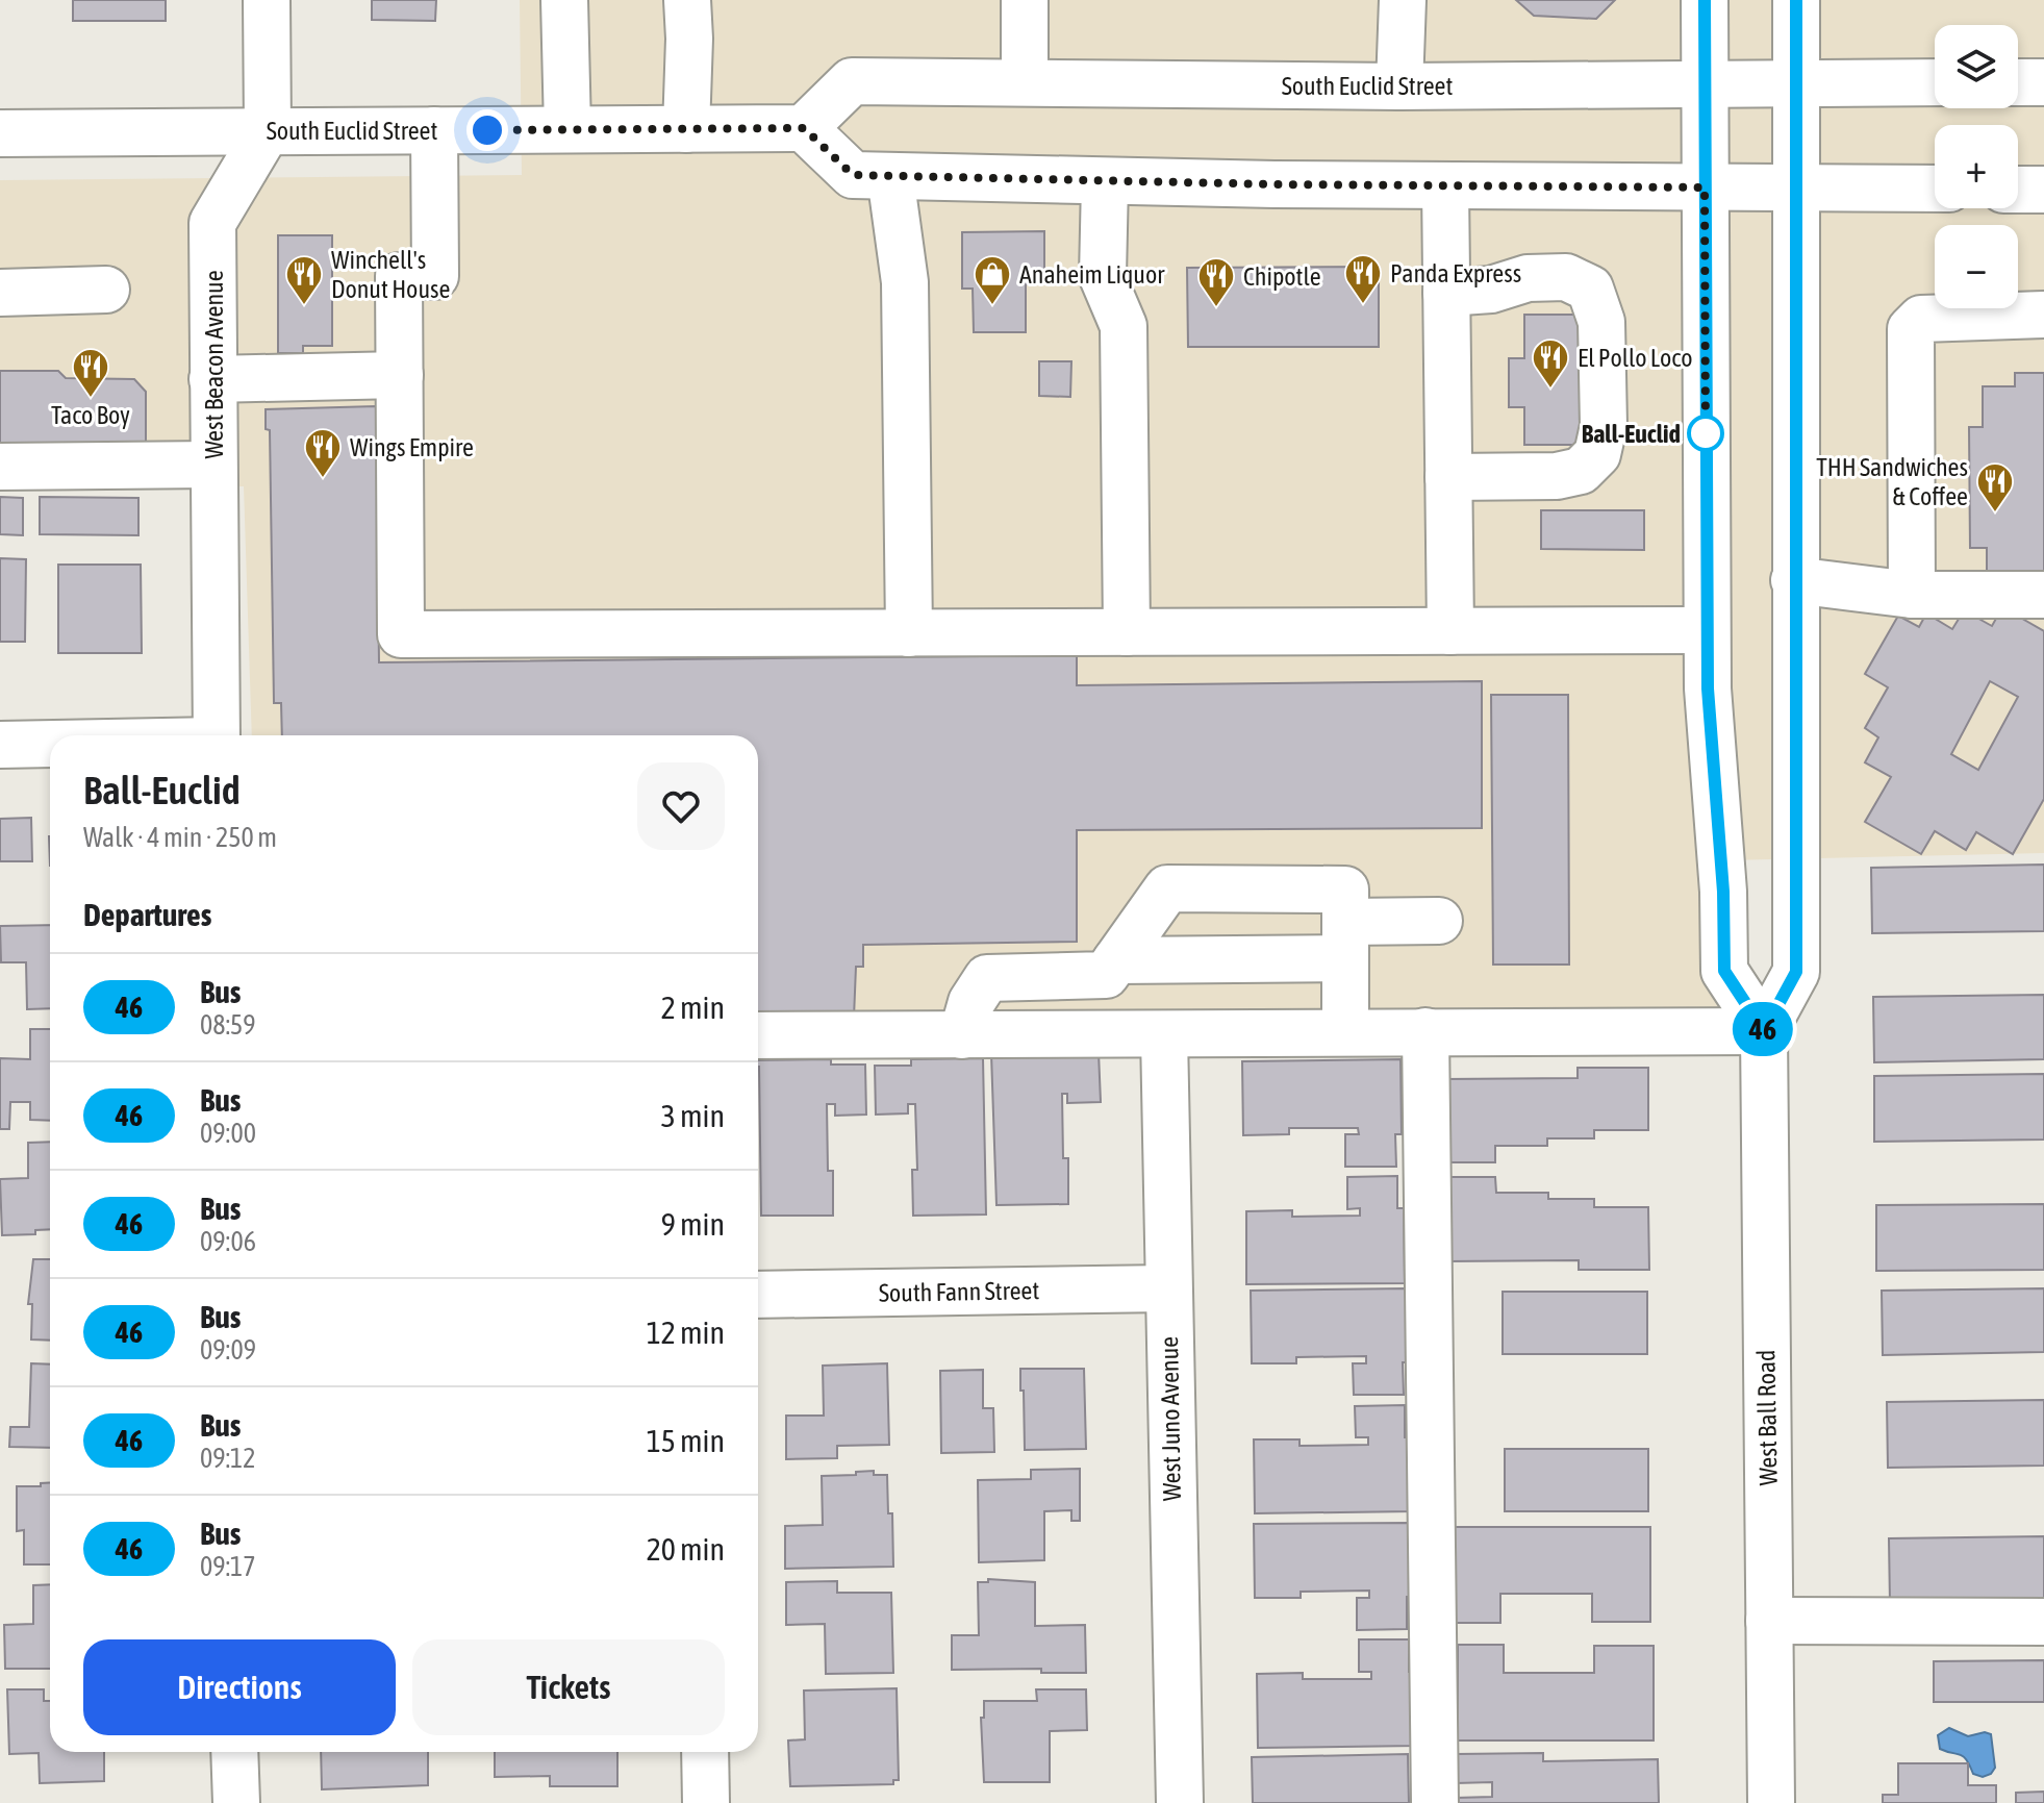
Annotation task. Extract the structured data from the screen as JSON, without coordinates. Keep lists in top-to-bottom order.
{
  "streets": {
    "main road": [
      "South Euclid Street",
      "West Beacon Avenue",
      "South Fann Street",
      "West Ball Road",
      "West Juno Avenue"
    ]
  },
  "crossings": [
    ["South Euclid Street", "West Beacon Avenue"],
    ["South Euclid Street", "West Ball Road"],
    ["South Fann Street", "West Juno Avenue"]
  ],
  "places": {
    "restaurant": [
      "Panda Express",
      "Winchell's Donut House",
      "Chipotle",
      "El Pollo Loco",
      "Taco Boy",
      "Wings Empire",
      "THH Sandwiches & Coffee"
    ],
    "shop": ["Anaheim Liquor"],
    "other": ["Ball-Euclid"]
  },
  "lines": ["bus line 46"],
  "page": {
    "on_map": "46",
    "map_buttons": ["+", "−"],
    "heading": [
      ["Ball-Euclid", "Walk · 4 min · 250 m"],
      "Departures"
    ],
    "list": [
      {
        "mark": "46",
        "name": "Bus",
        "note": "08:59",
        "value": "2 min"
      },
      {
        "mark": "46",
        "name": "Bus",
        "note": "09:00",
        "value": "3 min"
      },
      {
        "mark": "46",
        "name": "Bus",
        "note": "09:06",
        "value": "9 min"
      },
      {
        "mark": "46",
        "name": "Bus",
        "note": "09:09",
        "value": "12 min"
      },
      {
        "mark": "46",
        "name": "Bus",
        "note": "09:12",
        "value": "15 min"
      },
      {
        "mark": "46",
        "name": "Bus",
        "note": "09:17",
        "value": "20 min"
      }
    ],
    "buttons": ["Directions", "Tickets"]
  }
}
